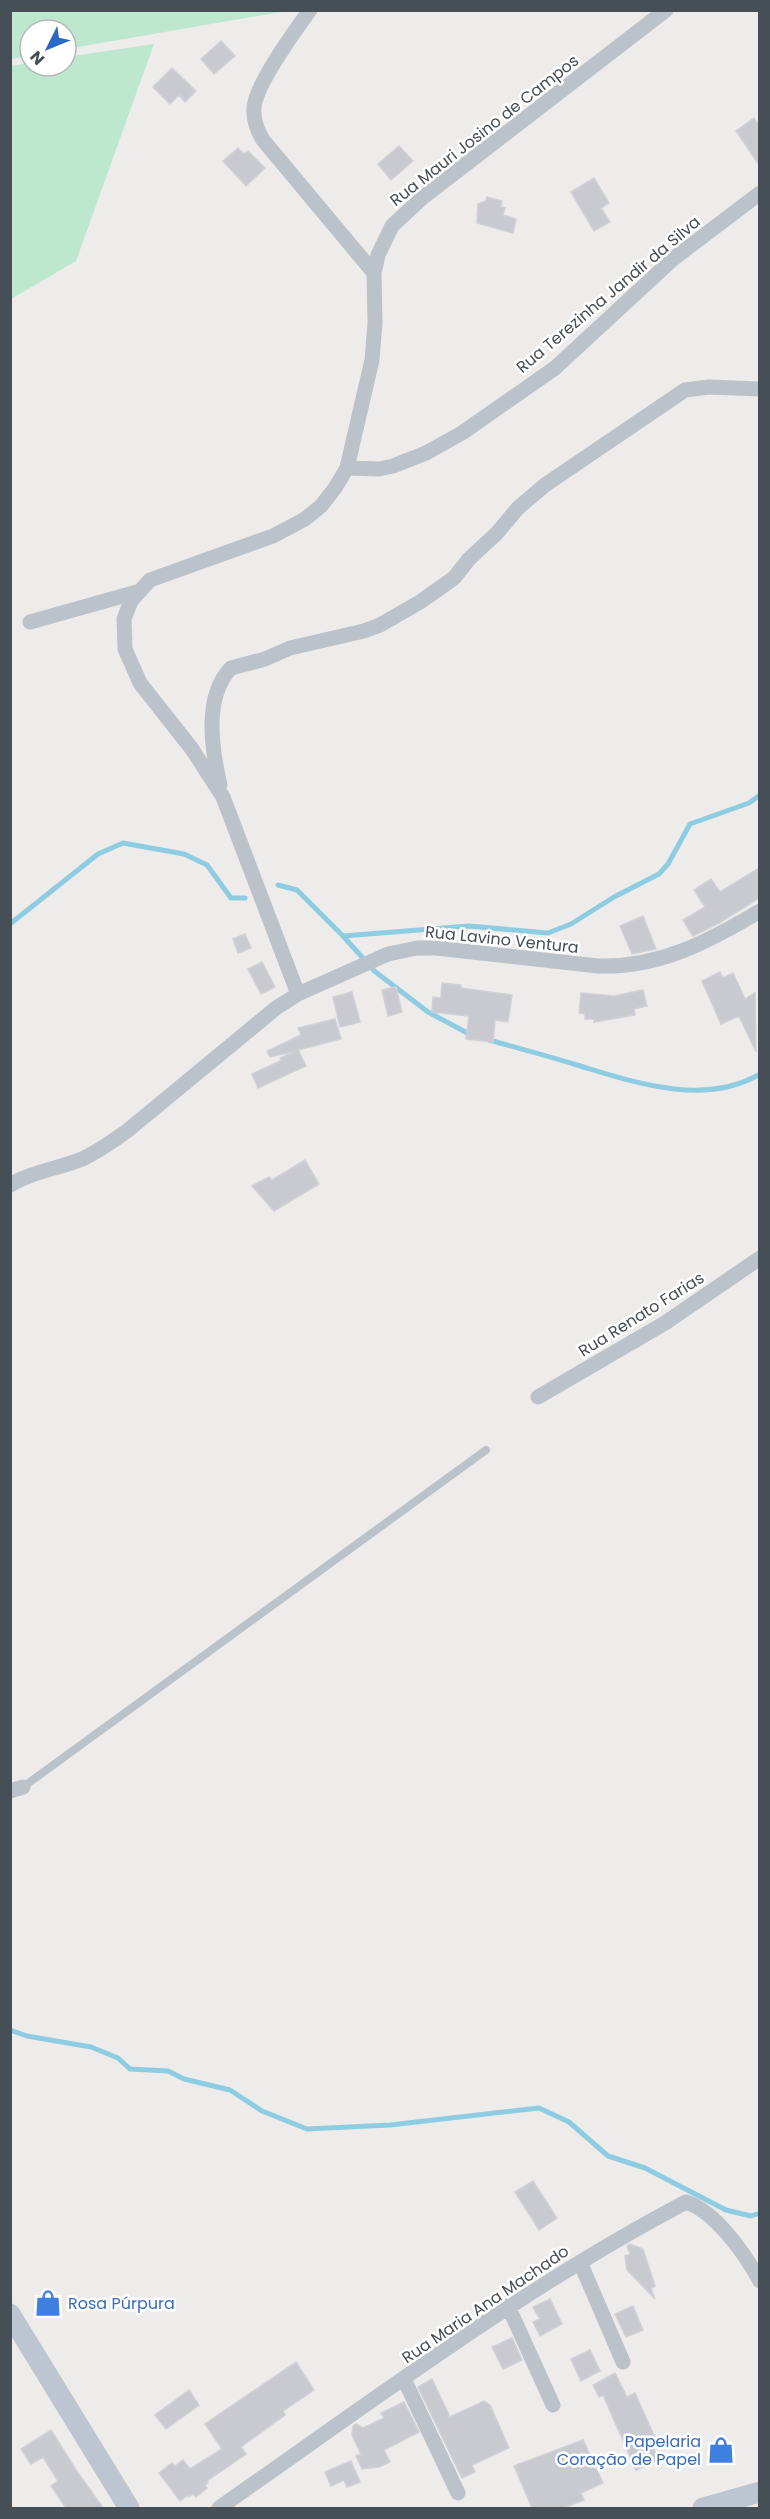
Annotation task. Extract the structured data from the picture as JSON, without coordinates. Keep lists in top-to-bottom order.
{
  "streets": {
    "street": [
      "Rua Mauri Josino de Campos",
      "Rua Terezinha Jandir da Silva",
      "Rua Lavino Ventura",
      "Rua Renato Farias",
      "Rua Maria Ana Machado"
    ]
  },
  "crossings": [
    ["Rua Mauri Josino de Campos", "Rua Terezinha Jandir da Silva"],
    ["Rua Mauri Josino de Campos", "Rua Lavino Ventura"]
  ],
  "places": {
    "shop": ["Rosa Púrpura", "Papelaria Coração de Papel"]
  },
  "north": "bottom left"
}
